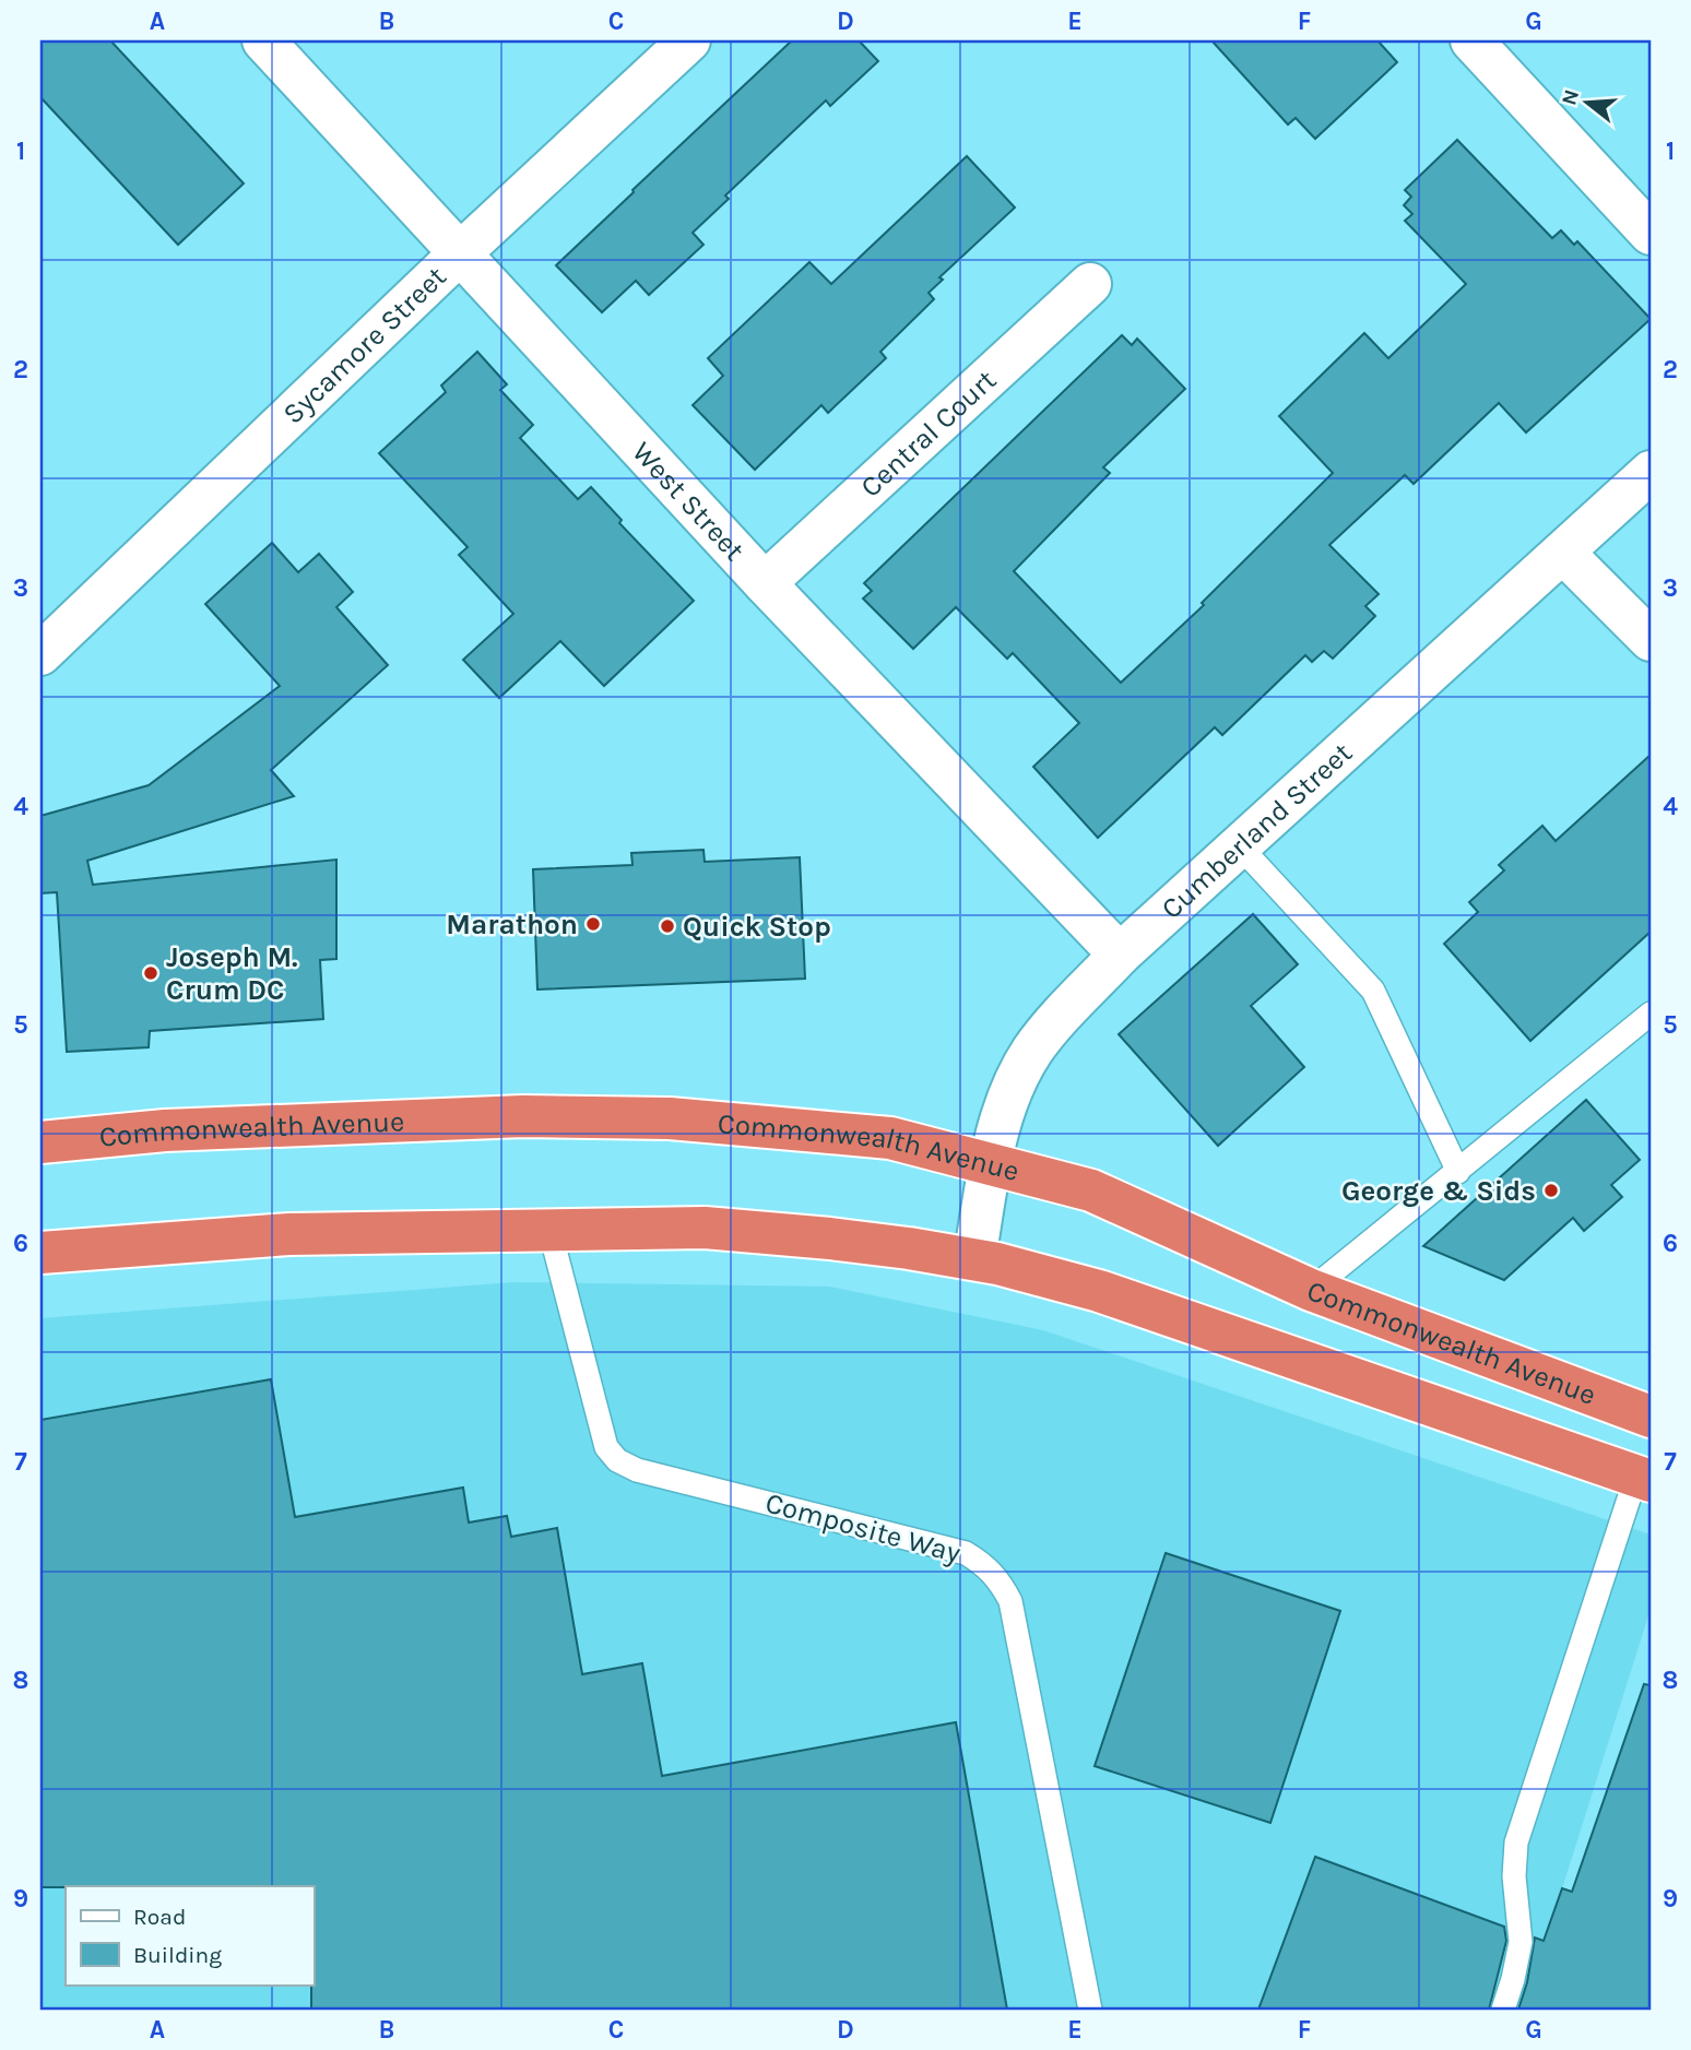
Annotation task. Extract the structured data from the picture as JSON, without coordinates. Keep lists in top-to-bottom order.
{
  "streets": {
    "highway": ["Commonwealth Avenue"],
    "street": [
      "Sycamore Street",
      "Central Court",
      "West Street",
      "Cumberland Street"
    ],
    "lane": ["Composite Way"]
  },
  "crossings": [
    ["Sycamore Street", "West Street"],
    ["Central Court", "West Street"],
    ["West Street", "Cumberland Street"],
    ["Cumberland Street", "Commonwealth Avenue"]
  ],
  "places": [
    "Marathon",
    "Quick Stop",
    "Joseph M. Crum DC",
    "George & Sids"
  ],
  "legend": ["Road", "Building"],
  "north": "left",
  "grid": {
    "columns": [
      "A",
      "B",
      "C",
      "D",
      "E",
      "F",
      "G"
    ],
    "rows": [
      "1",
      "2",
      "3",
      "4",
      "5",
      "6",
      "7",
      "8",
      "9"
    ]
  }
}
